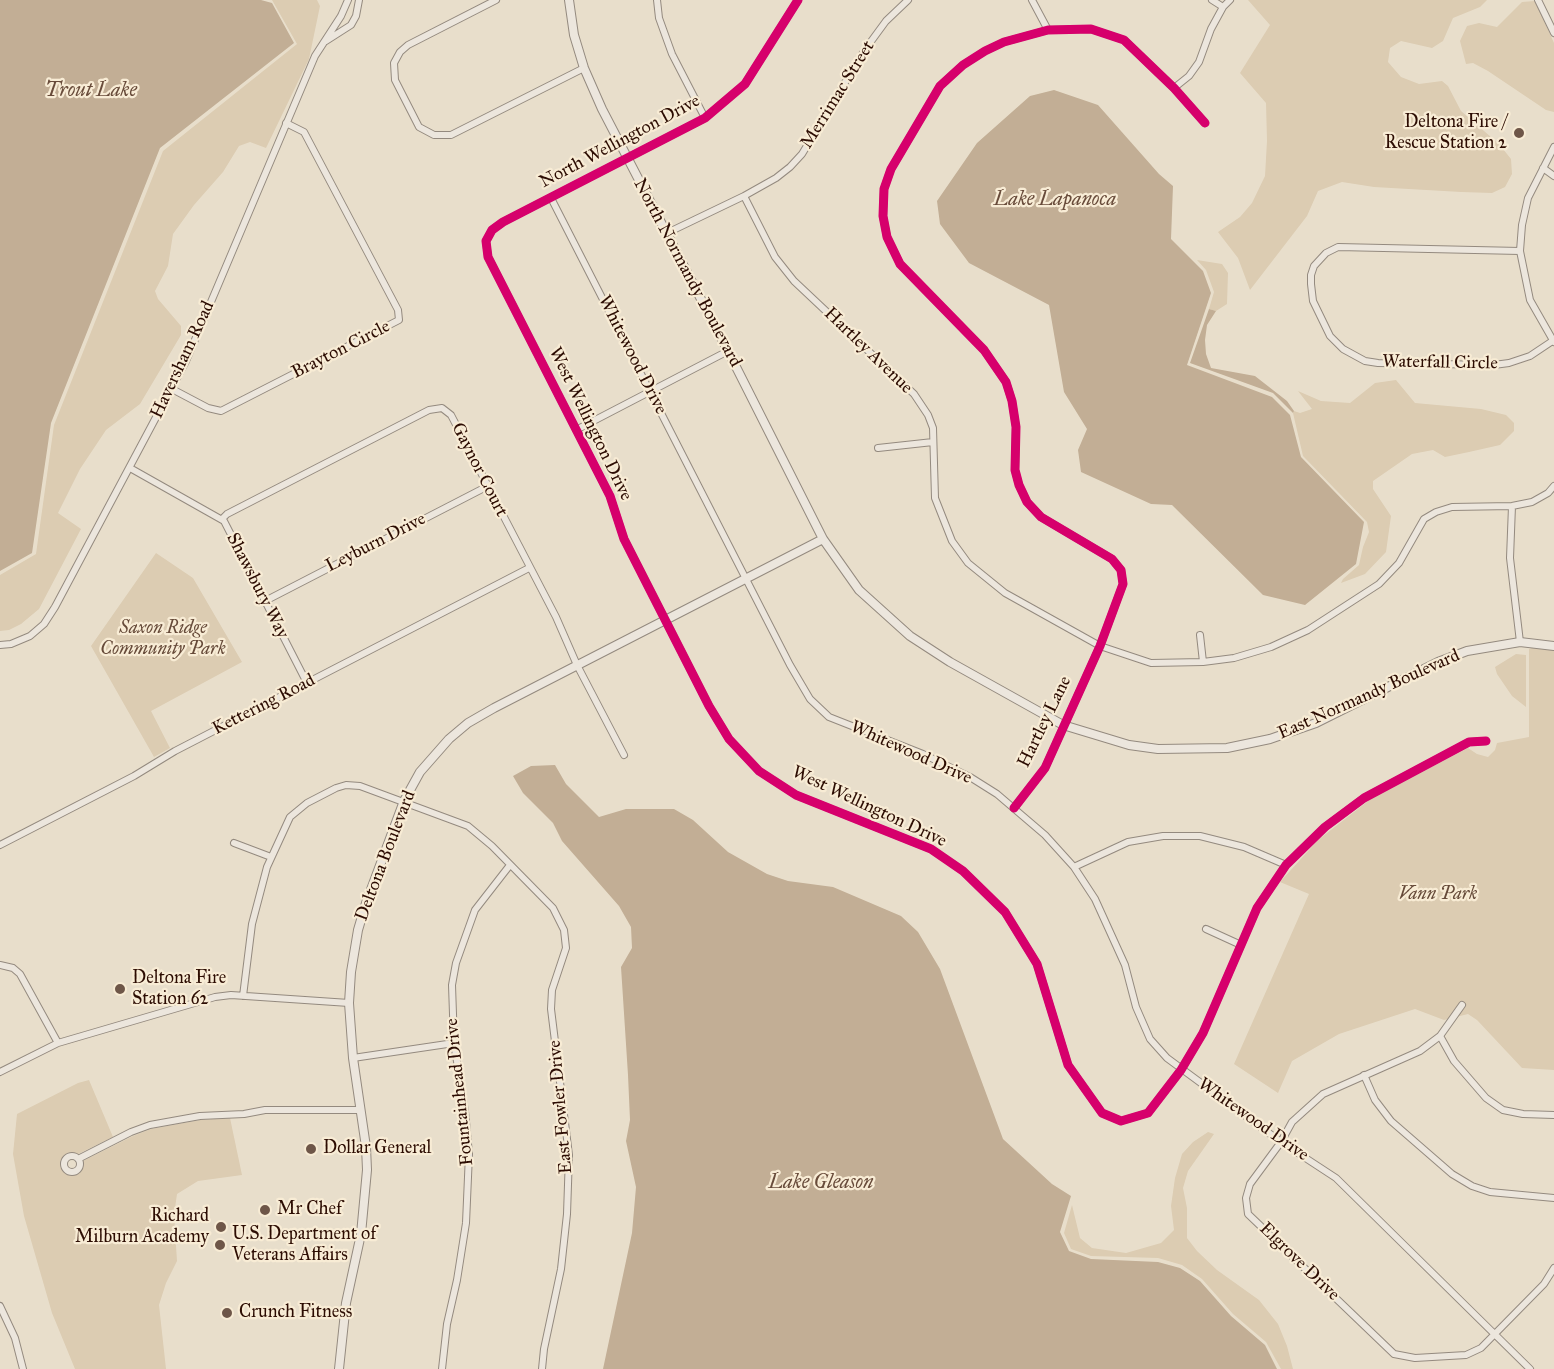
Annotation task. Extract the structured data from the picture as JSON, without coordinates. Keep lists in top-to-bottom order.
{
  "streets": {
    "street": [
      "Merrimac Street",
      "North Wellington Drive",
      "North Normandy Boulevard",
      "Brayton Circle",
      "Hartley Avenue",
      "Whitewood Drive",
      "Haversham Road",
      "Waterfall Circle",
      "West Wellington Drive",
      "Gaynor Court",
      "Leyburn Drive",
      "Shawsbury Way",
      "East Normandy Boulevard",
      "Kettering Road",
      "Hartley Lane",
      "Deltona Boulevard",
      "Fountainhead Drive",
      "East Fowler Drive",
      "Elgrove Drive"
    ]
  },
  "crossings": [
    ["Merrimac Street", "North Normandy Boulevard"],
    ["Merrimac Street", "Hartley Avenue"],
    ["North Wellington Drive", "North Normandy Boulevard"],
    ["North Wellington Drive", "Whitewood Drive"],
    ["North Wellington Drive", "West Wellington Drive"],
    ["North Normandy Boulevard", "East Normandy Boulevard"],
    ["North Normandy Boulevard", "Deltona Boulevard"],
    ["Brayton Circle", "Haversham Road"],
    ["Hartley Avenue", "Hartley Lane"],
    ["Whitewood Drive", "West Wellington Drive"],
    ["Whitewood Drive", "Hartley Lane"],
    ["Whitewood Drive", "Deltona Boulevard"],
    ["Whitewood Drive", "Elgrove Drive"],
    ["Haversham Road", "Shawsbury Way"],
    ["West Wellington Drive", "Deltona Boulevard"],
    ["Gaynor Court", "Leyburn Drive"],
    ["Gaynor Court", "Shawsbury Way"],
    ["Gaynor Court", "Kettering Road"],
    ["Gaynor Court", "Deltona Boulevard"],
    ["Leyburn Drive", "Shawsbury Way"],
    ["Shawsbury Way", "Kettering Road"],
    ["East Normandy Boulevard", "Hartley Lane"],
    ["East Normandy Boulevard", "Deltona Boulevard"],
    ["Deltona Boulevard", "East Fowler Drive"],
    ["Fountainhead Drive", "East Fowler Drive"]
  ],
  "water": ["Trout Lake", "Lake Lapanoca", "Lake Gleason"],
  "parks": ["Saxon Ridge Community Park", "Vann Park"],
  "places": [
    "Deltona Fire / Rescue Station 2",
    "Deltona Fire Station 62",
    "Dollar General",
    "Mr Chef",
    "Richard Milburn Academy",
    "U.S. Department of Veterans Affairs",
    "Crunch Fitness"
  ]
}
